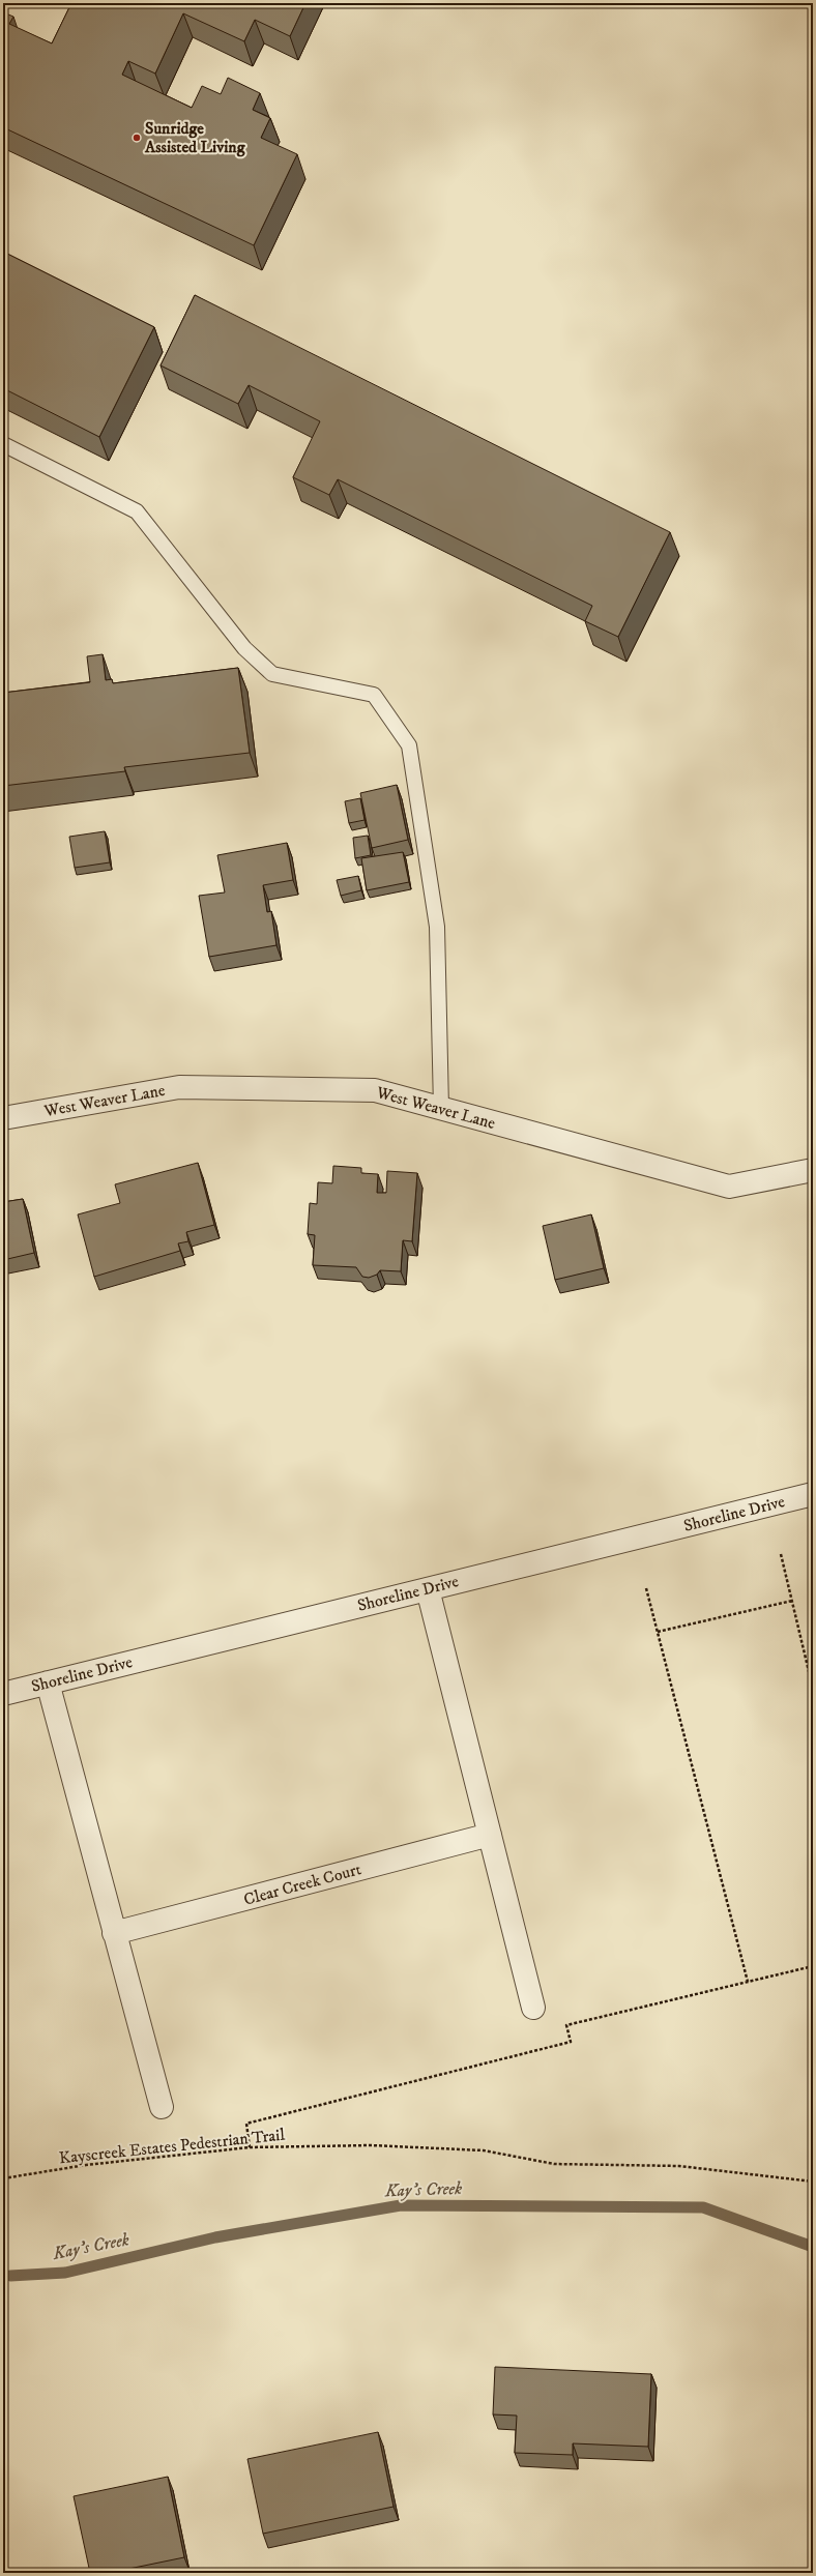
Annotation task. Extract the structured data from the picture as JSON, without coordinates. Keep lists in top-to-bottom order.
{
  "streets": {
    "street": ["West Weaver Lane", "Shoreline Drive", "Clear Creek Court"],
    "path": ["Kayscreek Estates Pedestrian Trail"]
  },
  "water": ["Kay's Creek"],
  "places": ["Sunridge Assisted Living"]
}
